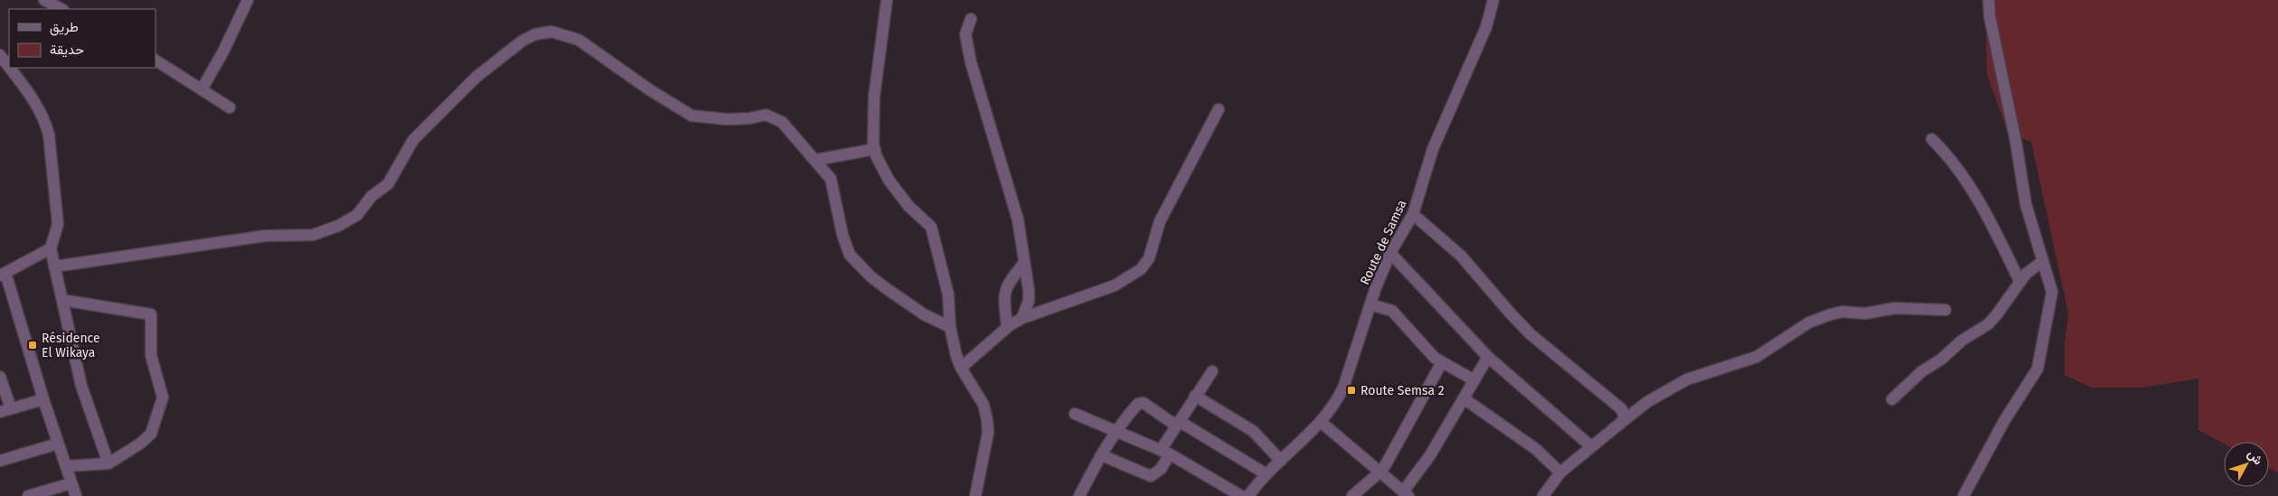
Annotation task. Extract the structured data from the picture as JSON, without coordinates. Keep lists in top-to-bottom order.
{
  "streets": {
    "street": ["Route de Samsa"]
  },
  "places": {
    "transit": ["Résidence El Wikaya", "Route Semsa 2"]
  },
  "legend": ["طريق", "حديقة"],
  "north": "top right"
}
